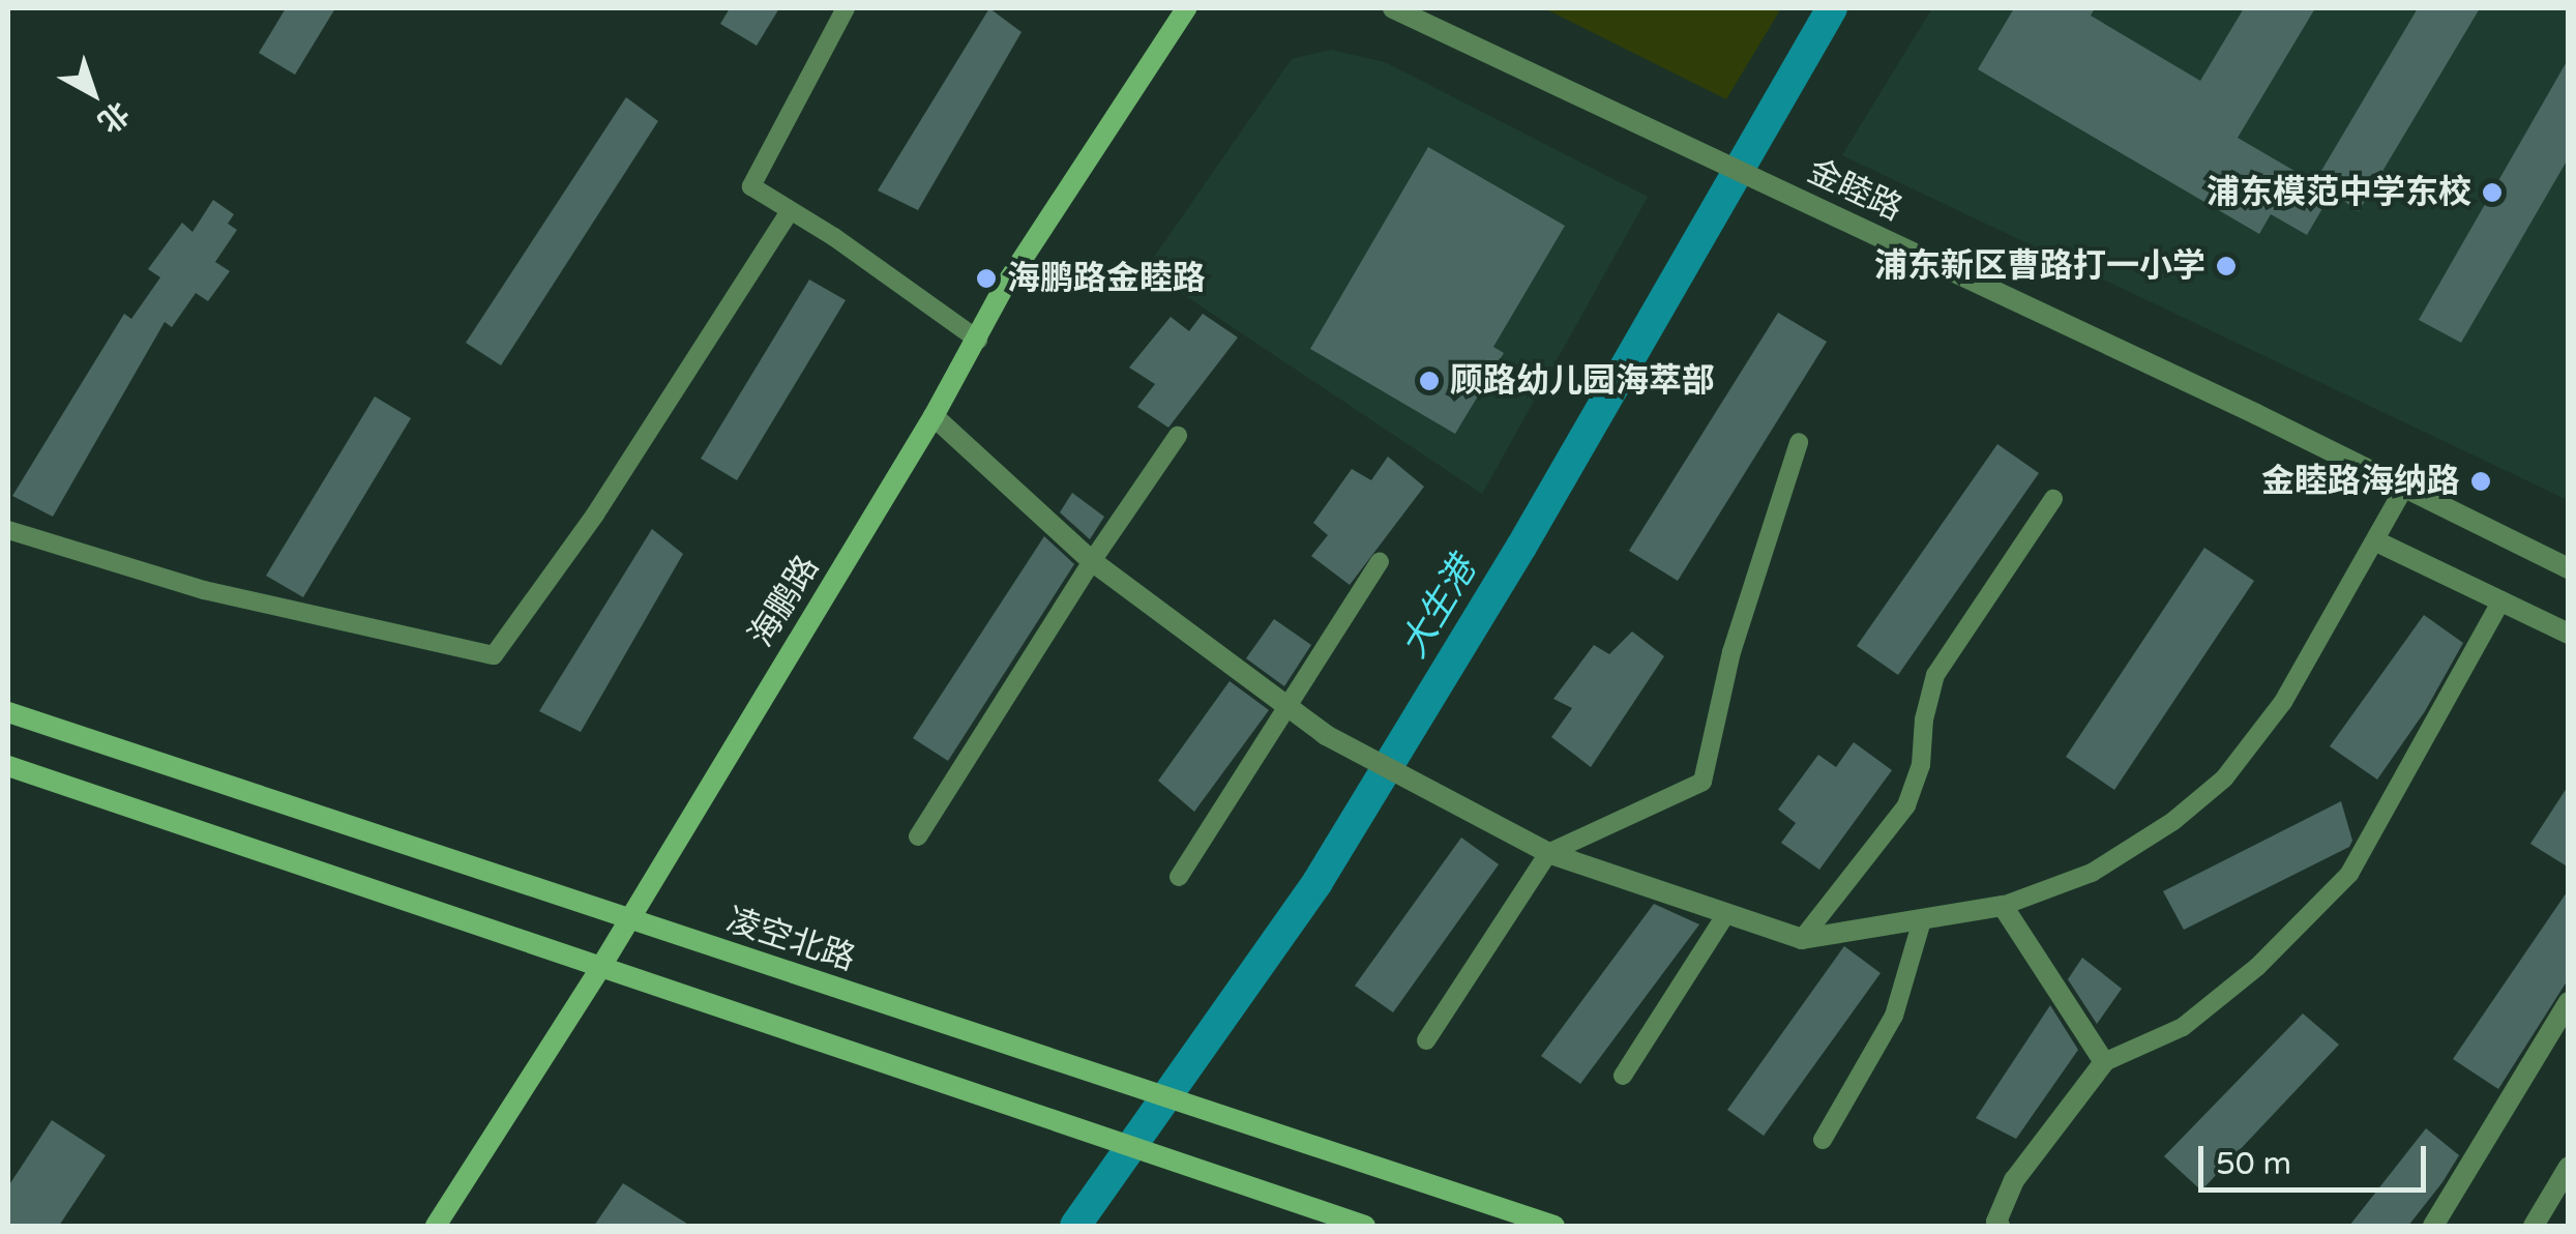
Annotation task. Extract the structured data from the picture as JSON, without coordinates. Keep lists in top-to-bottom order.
{
  "streets": {
    "main road": ["海鹏路", "凌空北路"],
    "street": ["金睦路"]
  },
  "crossings": [
    ["海鹏路", "凌空北路"]
  ],
  "water": ["大生港"],
  "places": [
    "浦东模范中学东校",
    "浦东新区曹路打一小学",
    "海鹏路金睦路",
    "顾路幼儿园海萃部",
    "金睦路海纳路"
  ],
  "scale_bar": "50 m",
  "north": "bottom right"
}
